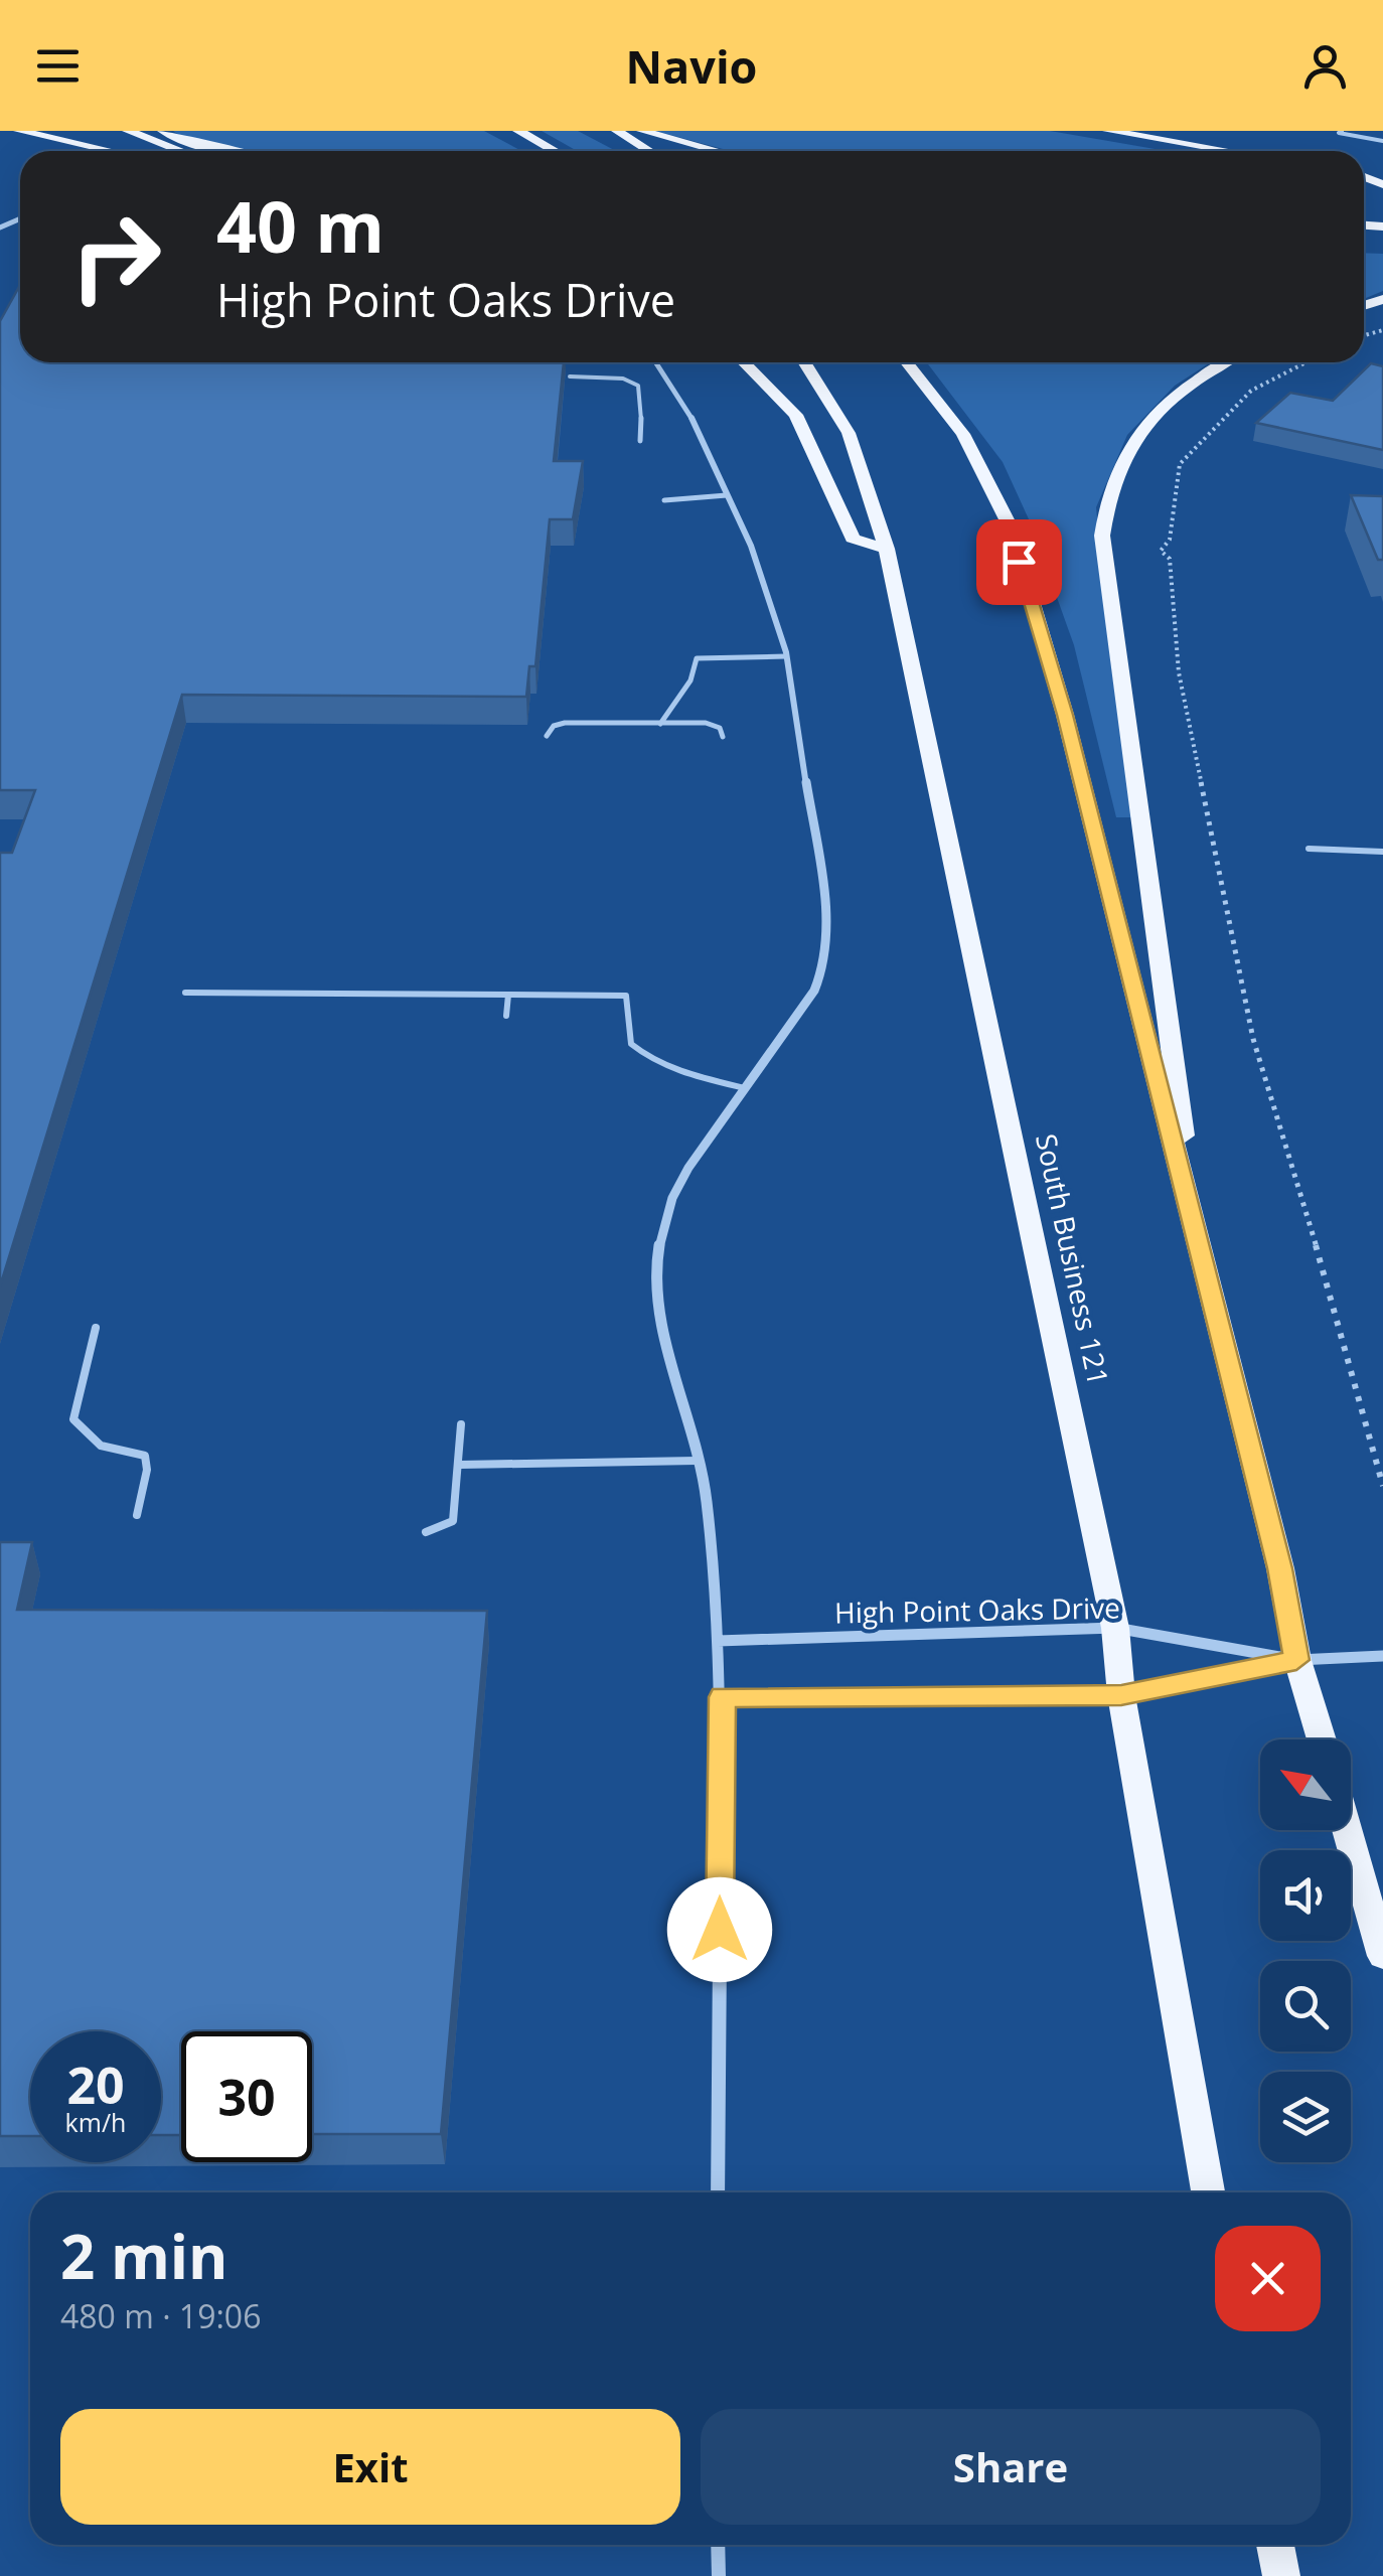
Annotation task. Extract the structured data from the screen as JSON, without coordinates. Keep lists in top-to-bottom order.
{
  "streets": {
    "main road": ["South Business 121"],
    "street": ["High Point Oaks Drive"]
  },
  "crossings": [
    ["South Business 121", "High Point Oaks Drive"]
  ],
  "north": "top left",
  "page": {
    "header": "Navio",
    "turn": ["40 m", "High Point Oaks Drive"],
    "speed": "20 km/h",
    "limit": "30",
    "heading": ["2 min", "480 m · 19:06"],
    "buttons": ["Exit", "Share"]
  }
}
